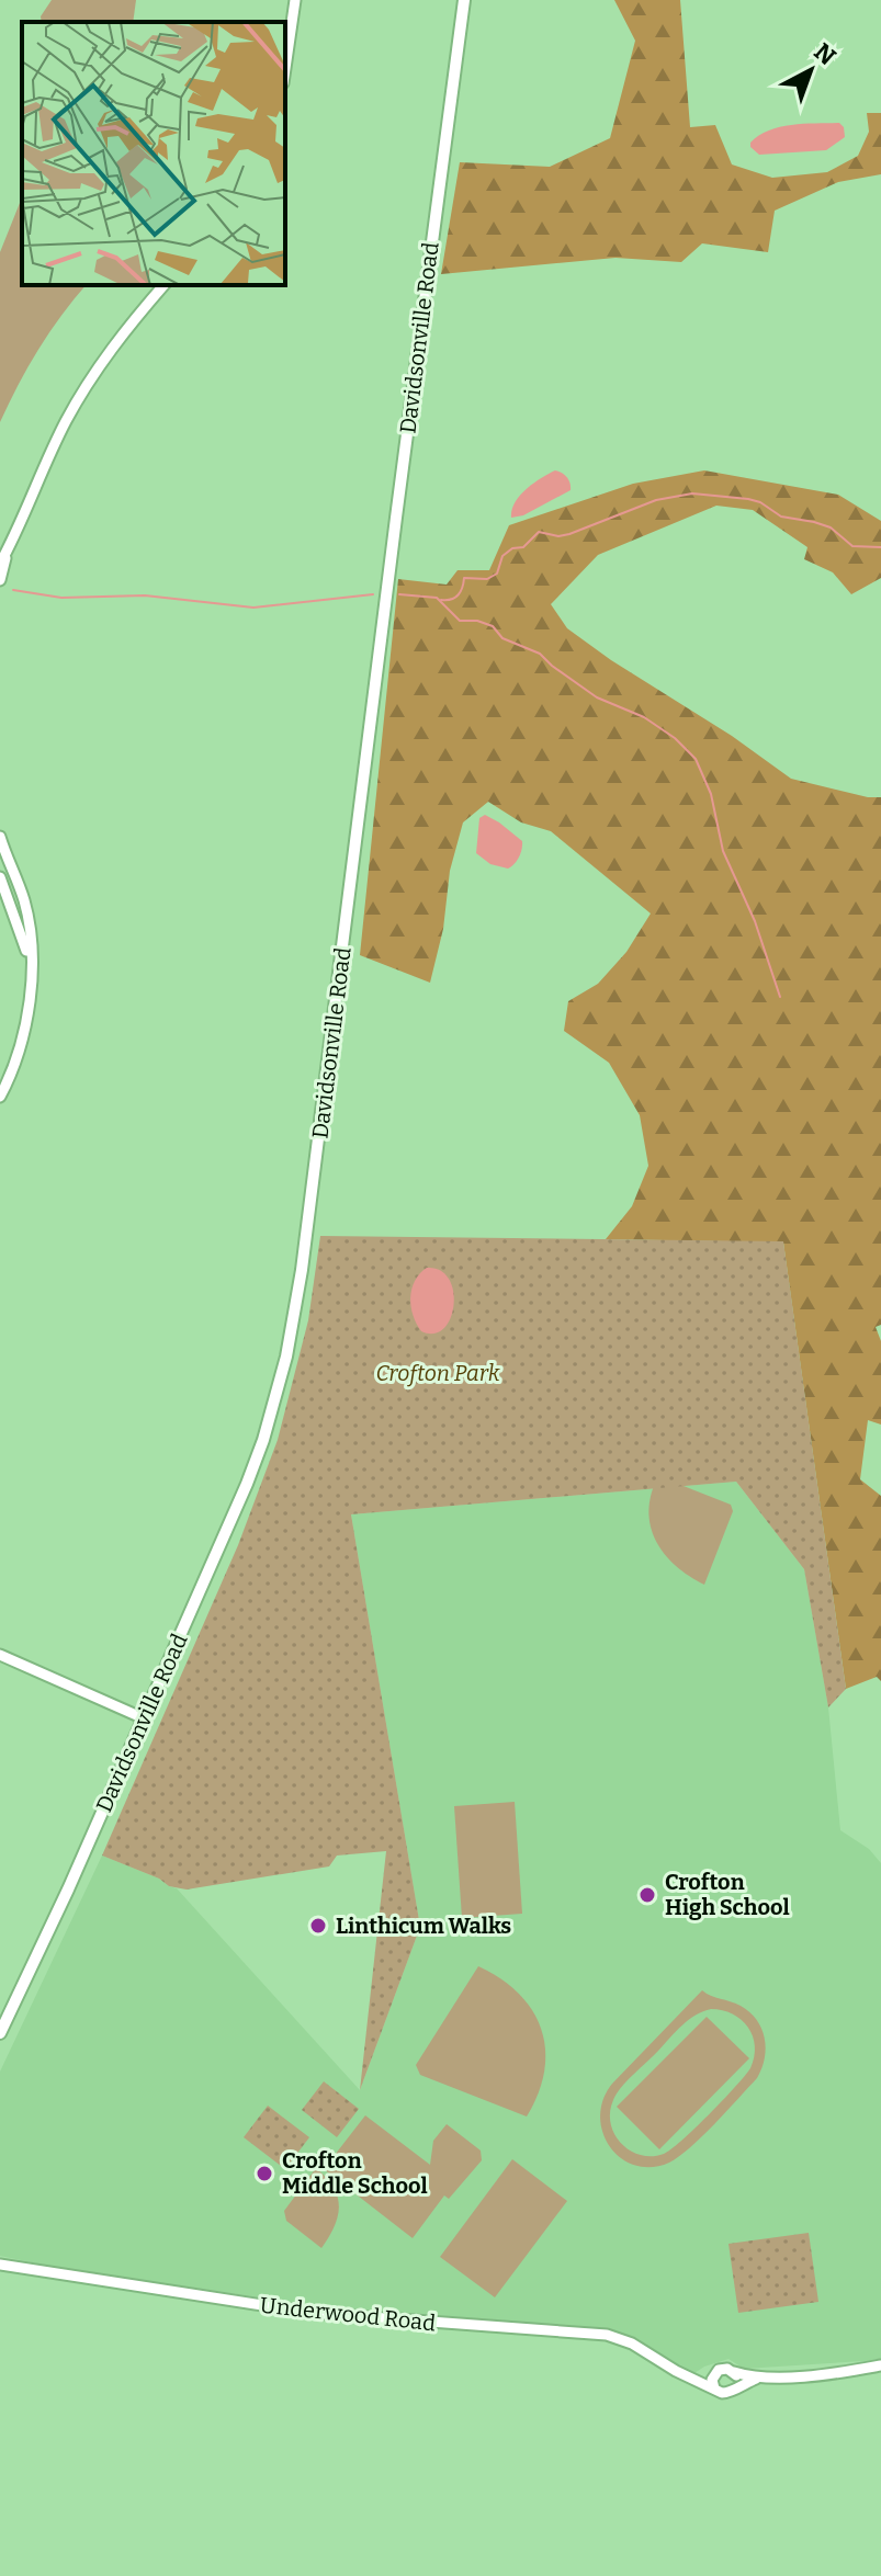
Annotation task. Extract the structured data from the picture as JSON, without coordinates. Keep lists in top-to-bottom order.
{
  "streets": {
    "main road": ["Davidsonville Road"],
    "street": ["Underwood Road"]
  },
  "parks": ["Crofton Park"],
  "places": ["Crofton High School", "Linthicum Walks", "Crofton Middle School"],
  "north": "top right"
}
